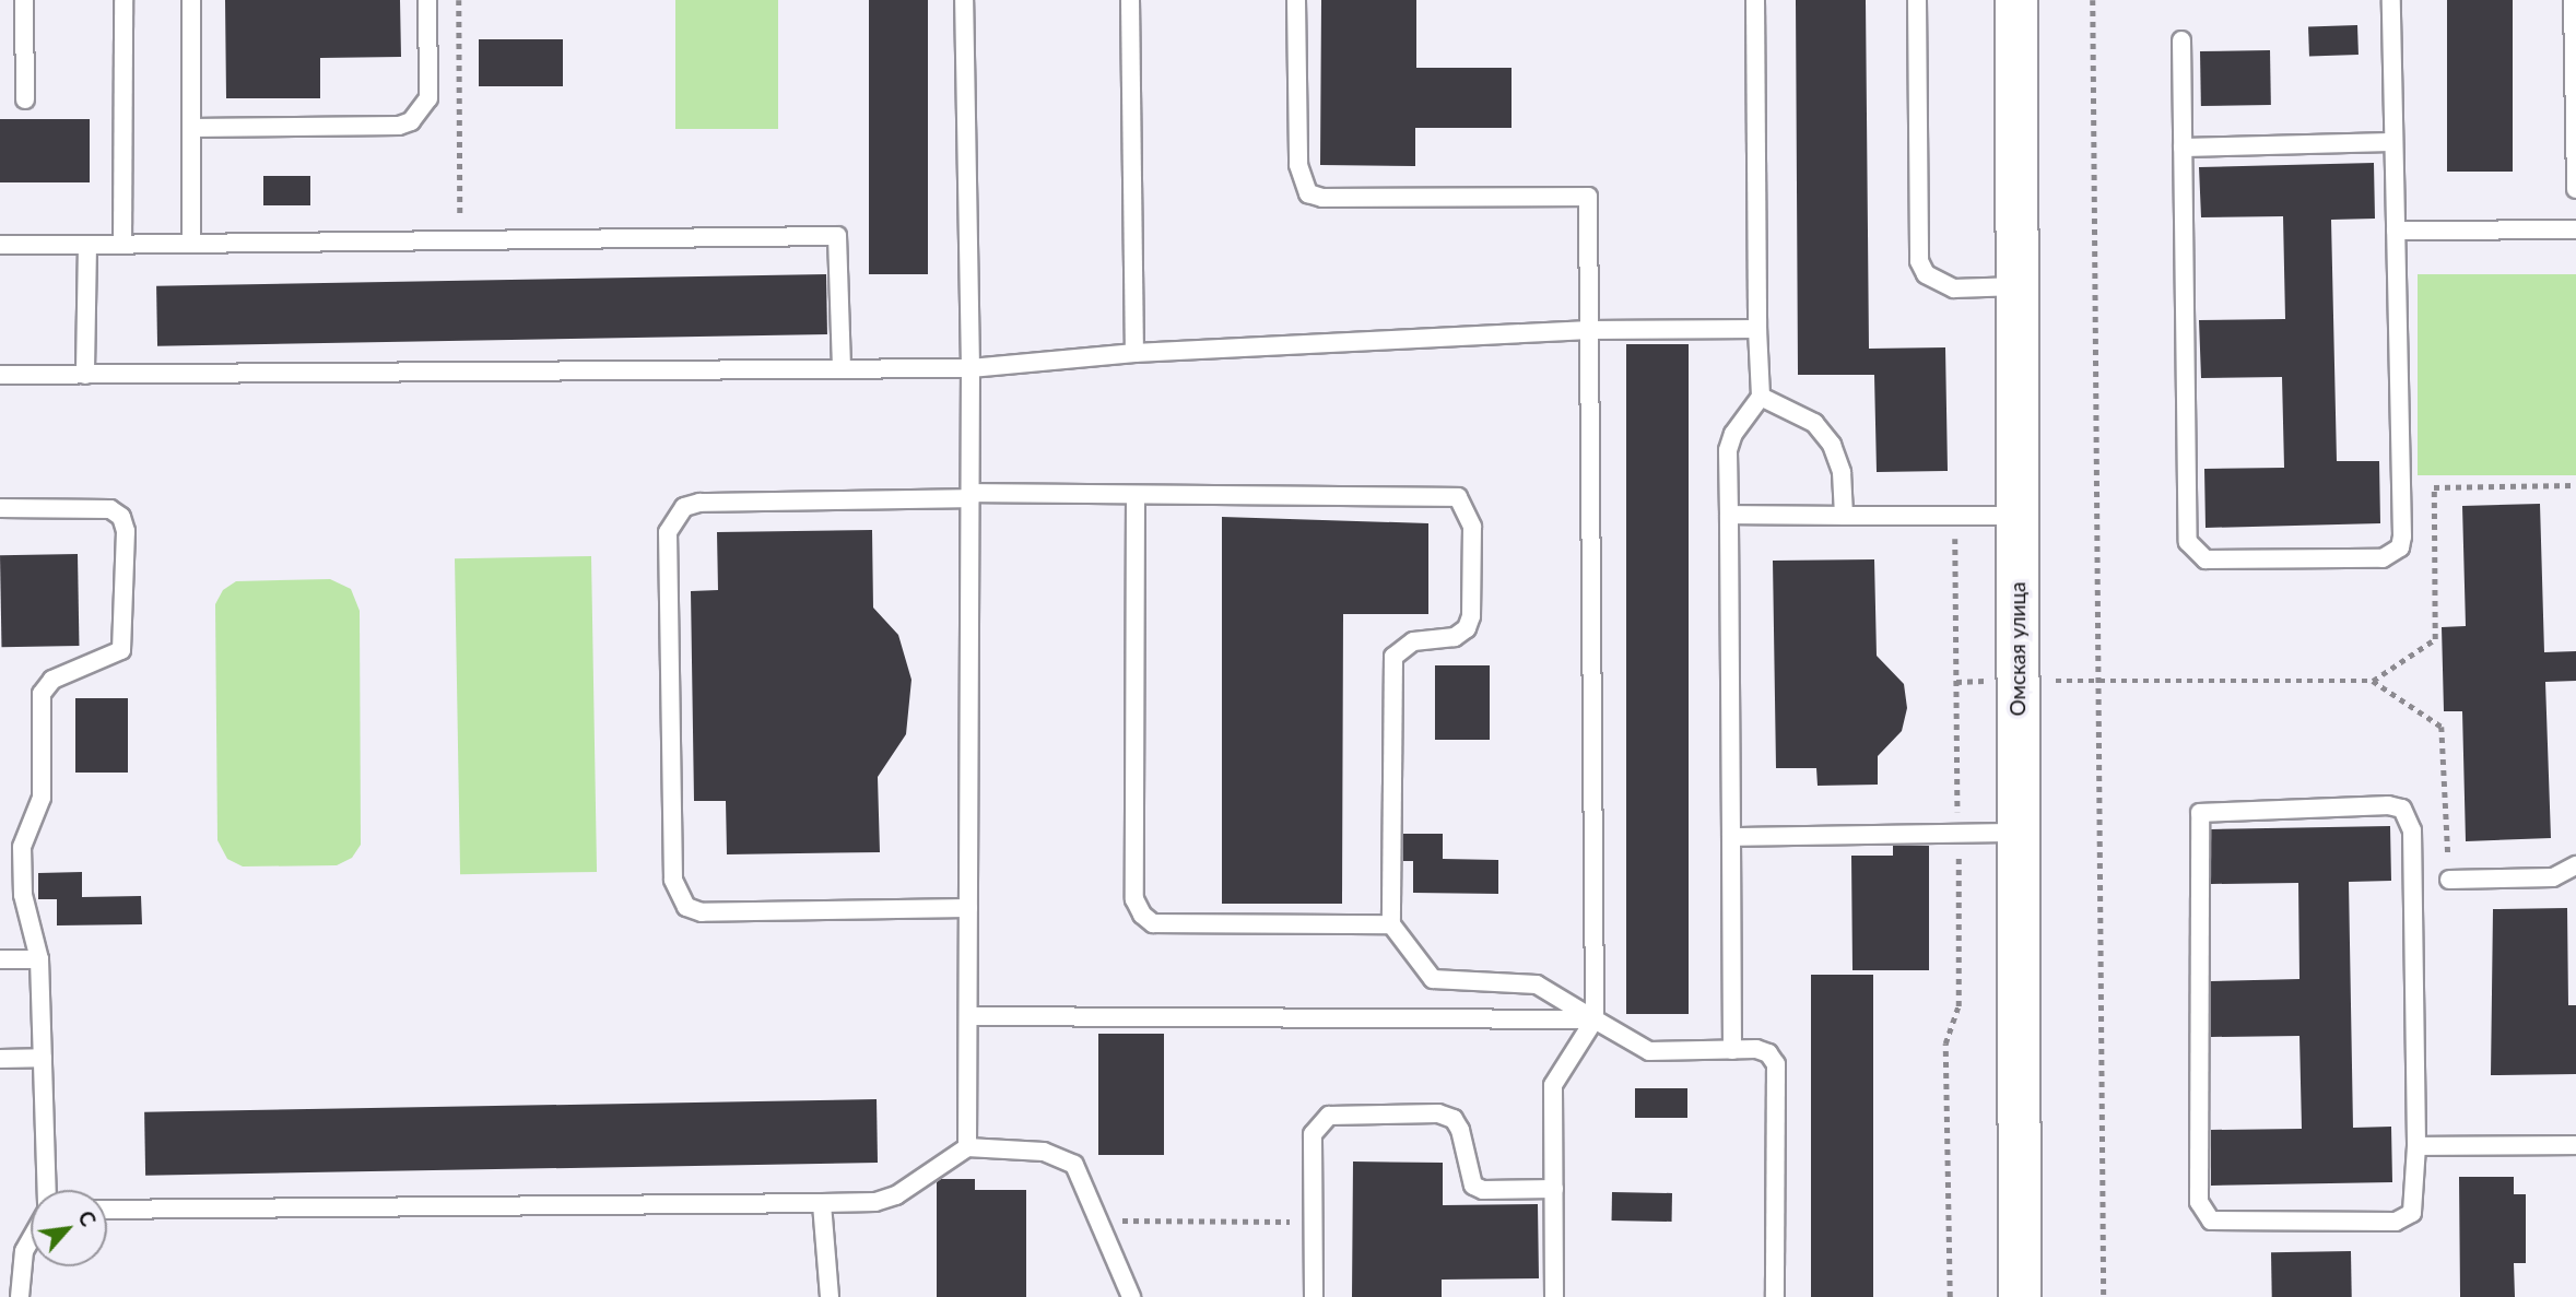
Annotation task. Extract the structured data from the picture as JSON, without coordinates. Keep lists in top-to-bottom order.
{
  "streets": {
    "main road": ["Омская улица"]
  },
  "north": "top right"
}
